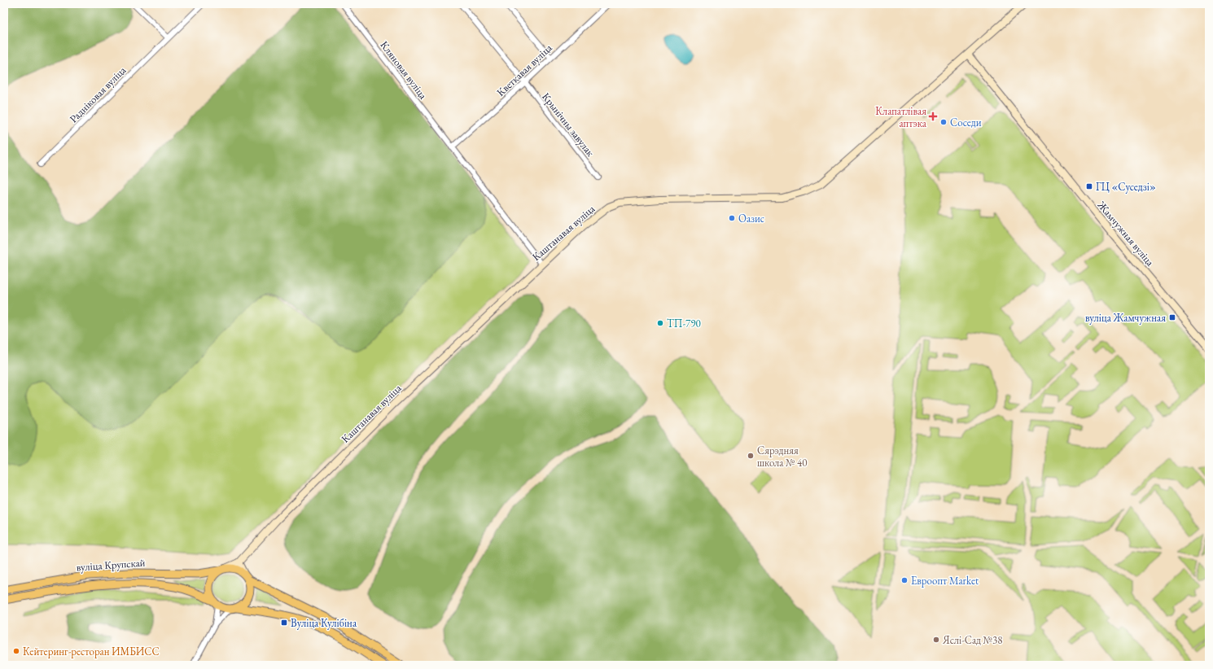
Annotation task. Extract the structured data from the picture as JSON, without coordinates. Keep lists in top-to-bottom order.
{
  "streets": {
    "main road": ["Каштанавая вуліца", "Жамчужная вуліца", "вуліца Крупскай"],
    "street": [
      "Кляновая вуліца",
      "Кветкавая вуліца",
      "Радніковая вуліца",
      "Крынічны завулак"
    ]
  },
  "crossings": [
    ["Кляновая вуліца", "Кветкавая вуліца"],
    ["Кляновая вуліца", "Каштанавая вуліца"],
    ["Кветкавая вуліца", "Крынічны завулак"],
    ["Каштанавая вуліца", "Жамчужная вуліца"]
  ],
  "places": {
    "health": ["Клапатлівая аптэка"],
    "other": [
      "Соседи",
      "Оазис",
      "ТП-790",
      "Сярэдняя школа № 40",
      "Евроопт Market",
      "Яслі-Сад №38",
      "Кейтеринг-ресторан ИМБИСС"
    ],
    "transit": ["ГЦ «Суседзі»", "вуліца Жамчужная", "Вуліца Кулібіна"]
  }
}
